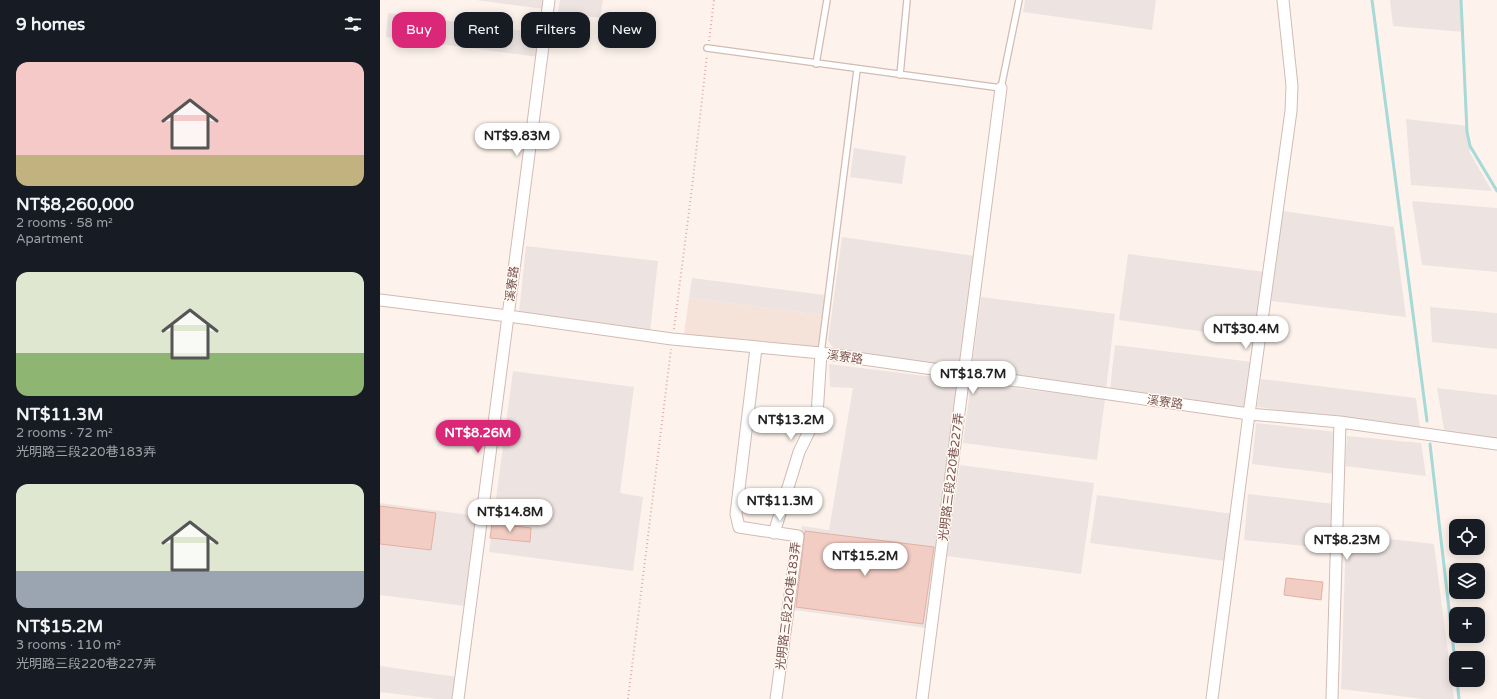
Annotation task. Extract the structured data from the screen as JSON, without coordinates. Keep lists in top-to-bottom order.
{
  "streets": {
    "street": ["溪寮路", "光明路三段220巷227弄", "光明路三段220巷183弄"]
  },
  "crossings": [
    ["溪寮路", "光明路三段220巷227弄"],
    ["溪寮路", "光明路三段220巷183弄"]
  ],
  "page": {
    "heading": "9 homes",
    "chip": [
      "Buy",
      "Rent",
      "Filters",
      "New"
    ],
    "list": [
      {
        "name": "NT$8,260,000",
        "note": "2 rooms · 58 m² · Apartment"
      },
      {
        "name": "NT$11.3M",
        "note": "2 rooms · 72 m² · 光明路三段220巷183弄"
      },
      {
        "name": "NT$15.2M",
        "note": "3 rooms · 110 m² · 光明路三段220巷227弄"
      }
    ],
    "price": [
      "NT$9.83M",
      "NT$30.4M",
      "NT$18.7M",
      "NT$13.2M",
      "NT$8.26M",
      "NT$11.3M",
      "NT$14.8M",
      "NT$8.23M",
      "NT$15.2M"
    ],
    "map_buttons": ["+", "−"]
  }
}
